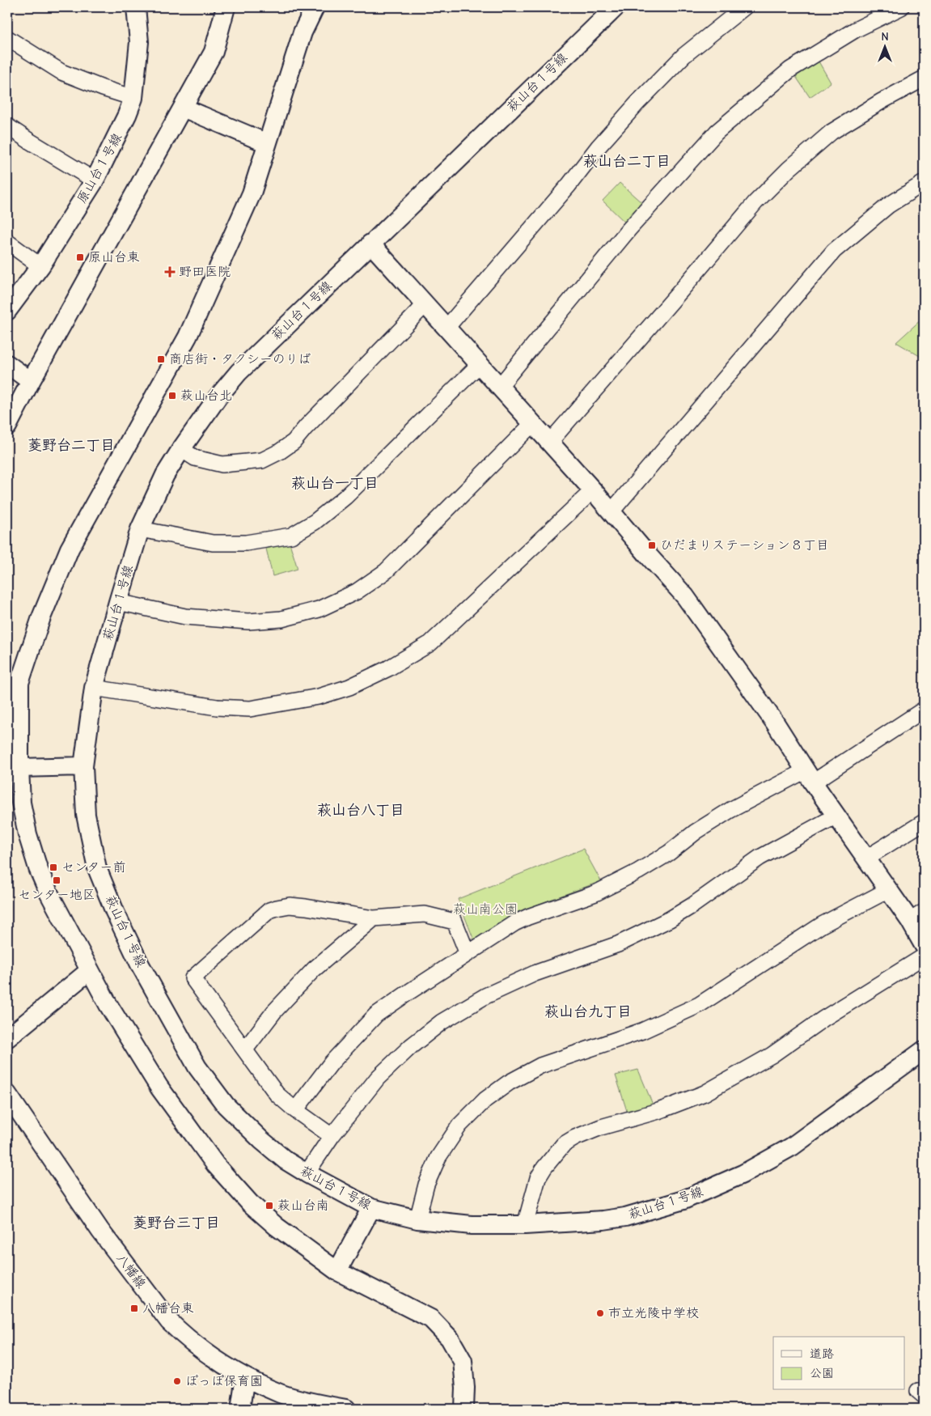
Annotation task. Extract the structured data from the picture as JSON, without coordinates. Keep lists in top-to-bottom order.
{
  "streets": {
    "street": ["萩山台１号線", "原山台１号線", "八幡線"]
  },
  "districts": [
    "萩山台二丁目",
    "菱野台二丁目",
    "萩山台一丁目",
    "萩山台八丁目",
    "萩山台九丁目",
    "菱野台三丁目"
  ],
  "parks": ["萩山南公園"],
  "places": {
    "transit": [
      "原山台東",
      "商店街・タクシーのりば",
      "萩山台北",
      "ひだまりステーション８丁目",
      "センター前",
      "センター地区",
      "萩山台南",
      "八幡台東"
    ],
    "health": ["野田医院"],
    "other": ["市立光陵中学校", "ぽっぽ保育園"]
  },
  "legend": ["道路", "公園"],
  "north": "top"
}
